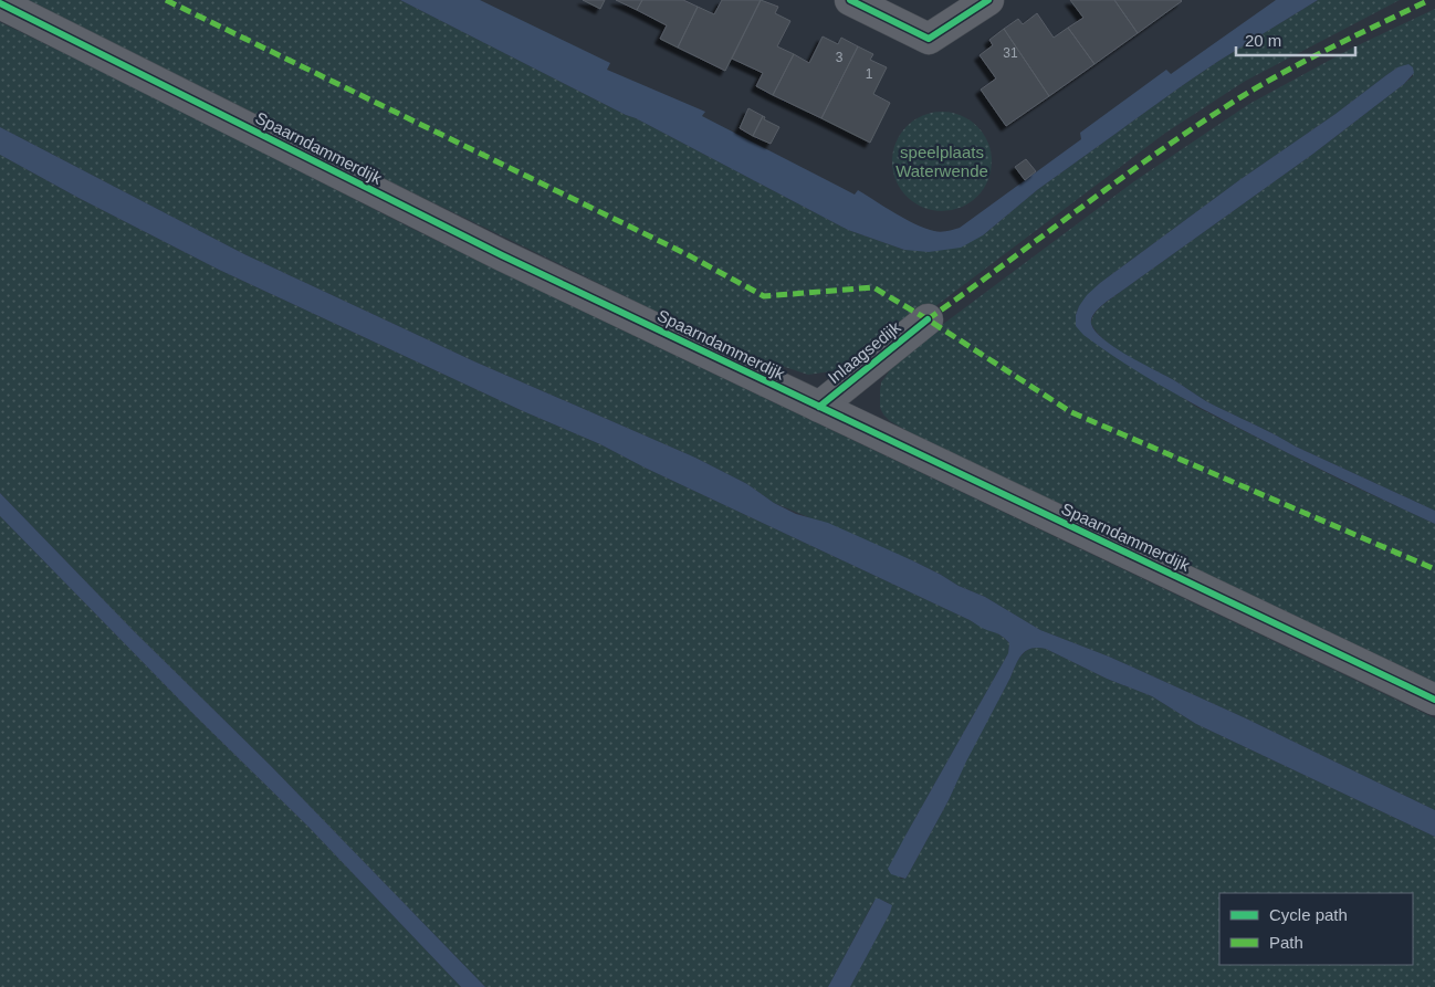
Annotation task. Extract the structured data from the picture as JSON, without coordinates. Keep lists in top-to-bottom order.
{
  "streets": {
    "street": ["Spaarndammerdijk", "Inlaagsedijk"]
  },
  "crossings": [
    ["Spaarndammerdijk", "Inlaagsedijk"]
  ],
  "parks": ["speelplaats Waterwende"],
  "house_numbers": ["31", "3", "1"],
  "legend": ["Cycle path", "Path"],
  "scale_bar": "20 m"
}
